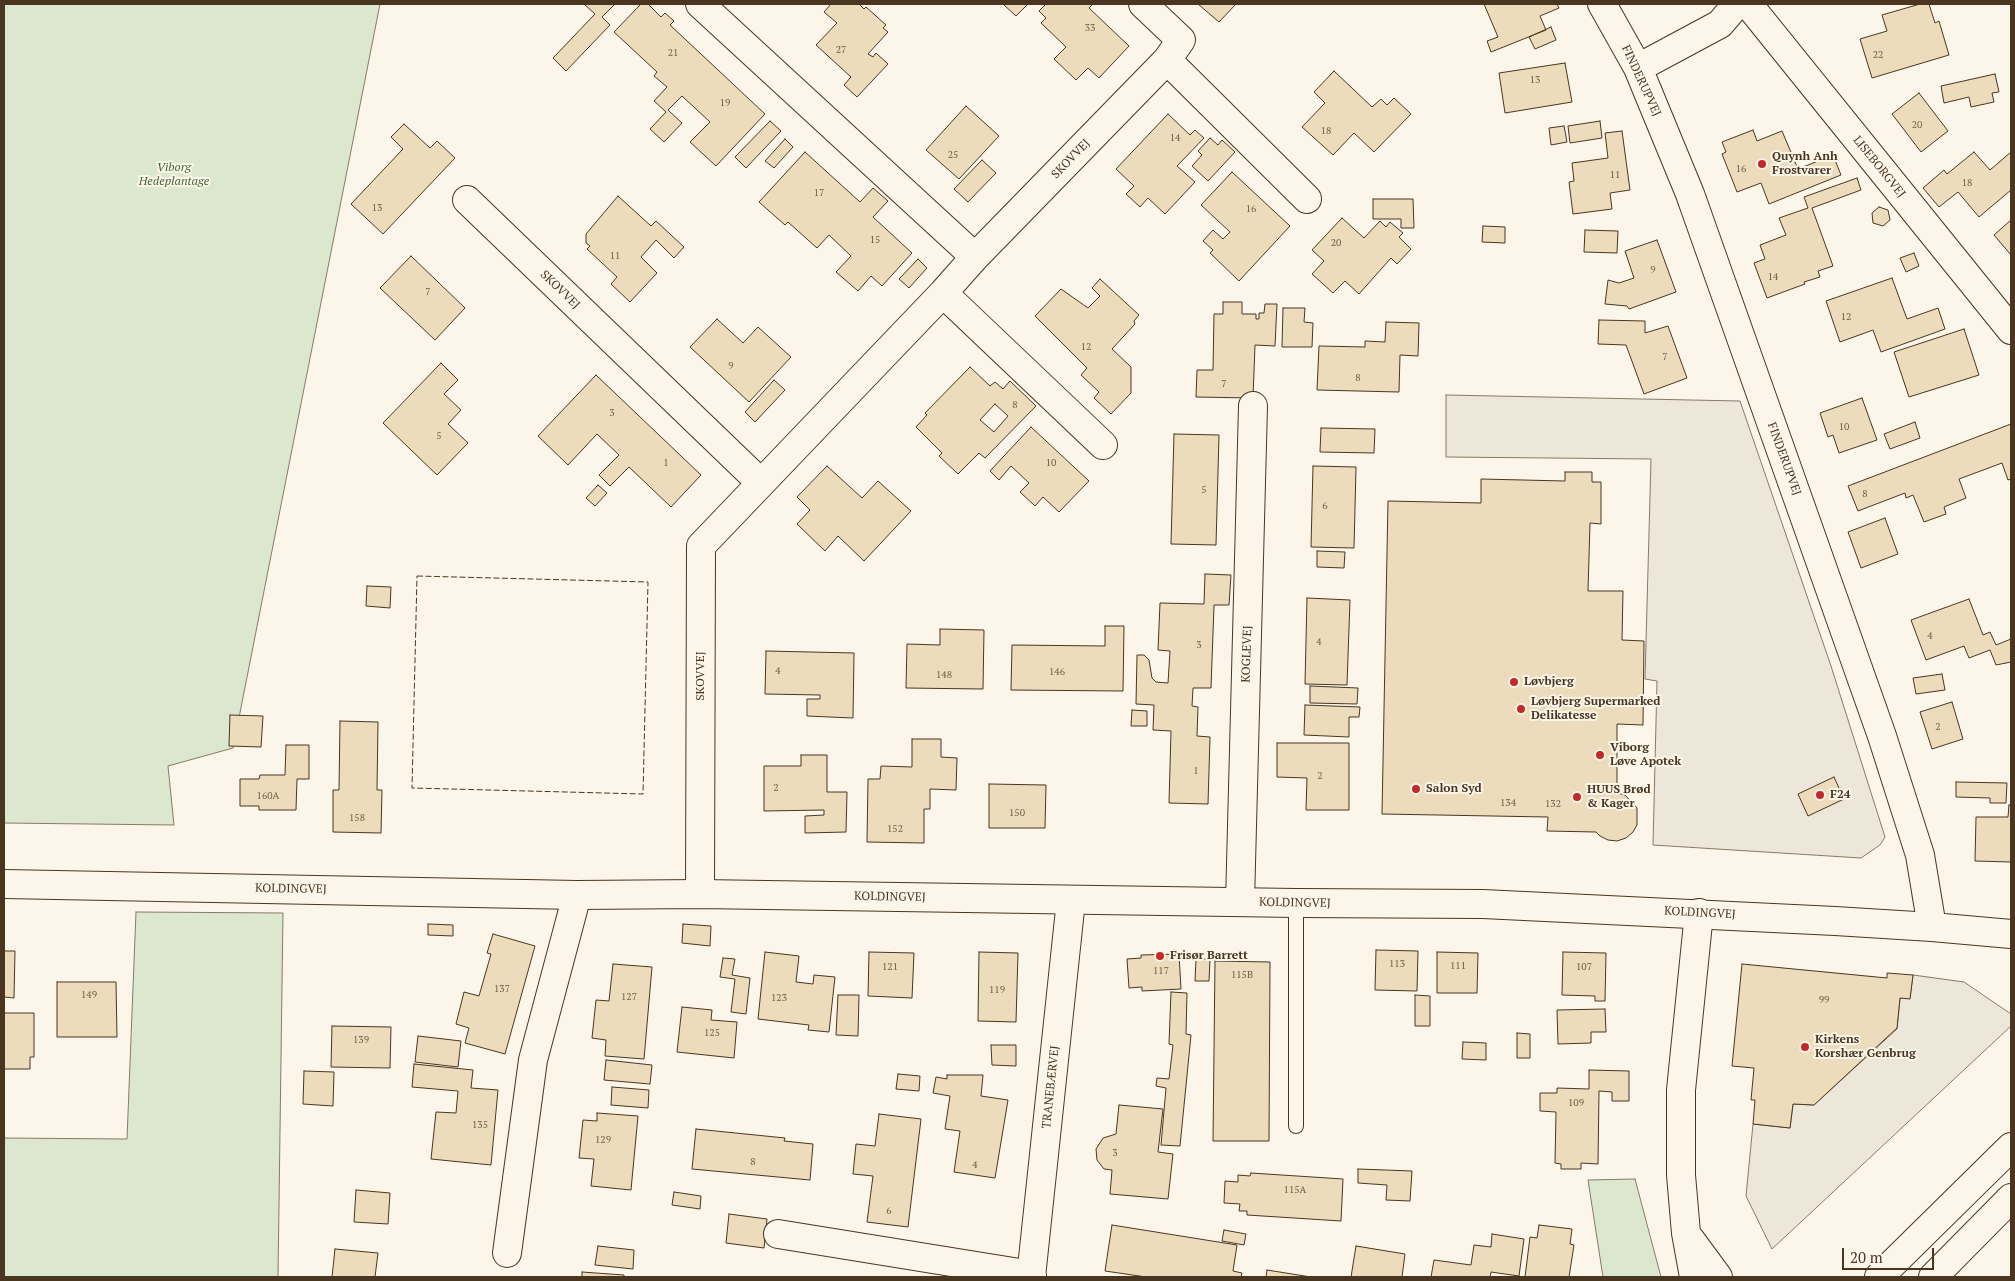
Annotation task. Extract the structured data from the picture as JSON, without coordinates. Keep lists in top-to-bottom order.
{
  "streets": {
    "street": [
      "FINDERUPVEJ",
      "SKOVVEJ",
      "LISEBORGVEJ",
      "KOGLEVEJ",
      "KOLDINGVEJ",
      "TRANEBÆRVEJ"
    ]
  },
  "crossings": [
    ["FINDERUPVEJ", "KOLDINGVEJ"],
    ["SKOVVEJ", "KOLDINGVEJ"],
    ["KOGLEVEJ", "KOLDINGVEJ"],
    ["KOLDINGVEJ", "TRANEBÆRVEJ"]
  ],
  "parks": ["Viborg Hedeplantage"],
  "places": [
    "Quynh Anh Frostvarer",
    "Løvbjerg",
    "Løvbjerg Supermarked Delikatesse",
    "Viborg Løve Apotek",
    "Salon Syd",
    "F24",
    "HUUS Brød & Kager",
    "Frisør Barrett",
    "Kirkens Korshær Genbrug"
  ],
  "house_numbers": [
    "33",
    "27",
    "21",
    "22",
    "13",
    "19",
    "20",
    "18",
    "14",
    "25",
    "16",
    "11",
    "18",
    "17",
    "13",
    "16",
    "15",
    "20",
    "11",
    "9",
    "14",
    "7",
    "12",
    "12",
    "7",
    "9",
    "8",
    "7",
    "8",
    "3",
    "10",
    "5",
    "1",
    "10",
    "5",
    "8",
    "6",
    "4",
    "4",
    "3",
    "4",
    "146",
    "148",
    "2",
    "1",
    "2",
    "2",
    "160A",
    "134",
    "132",
    "150",
    "158",
    "152",
    "113",
    "111",
    "121",
    "107",
    "117",
    "115B",
    "137",
    "119",
    "149",
    "127",
    "123",
    "99",
    "125",
    "139",
    "109",
    "135",
    "129",
    "3",
    "8",
    "4",
    "115A",
    "6"
  ],
  "scale_bar": "20 m"
}
